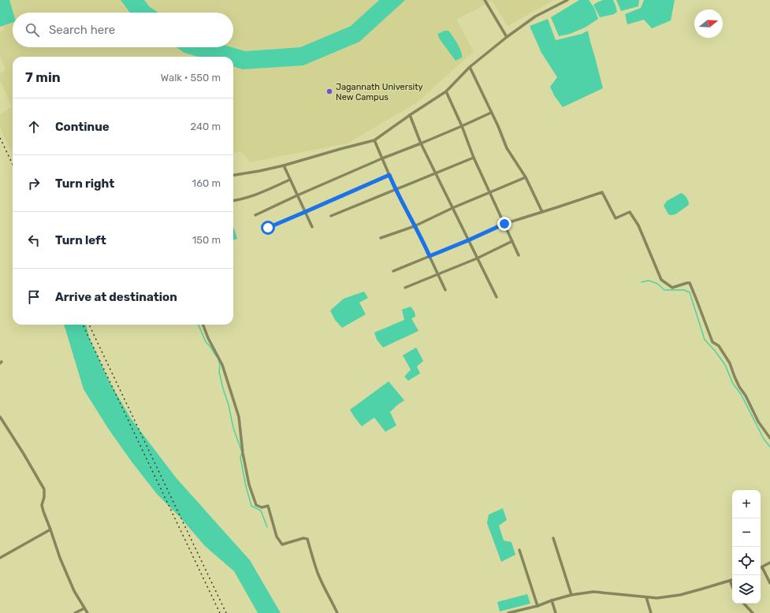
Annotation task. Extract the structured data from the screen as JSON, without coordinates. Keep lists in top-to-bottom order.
{
  "places": ["Jagannath University New Campus"],
  "north": "right",
  "page": {
    "search": "Search here",
    "heading": ["7 min", "Walk · 550 m"],
    "list": [
      ["Continue", "240 m"],
      ["Turn right", "160 m"],
      ["Turn left", "150 m"],
      "Arrive at destination"
    ],
    "map_buttons": ["+", "−"]
  }
}
